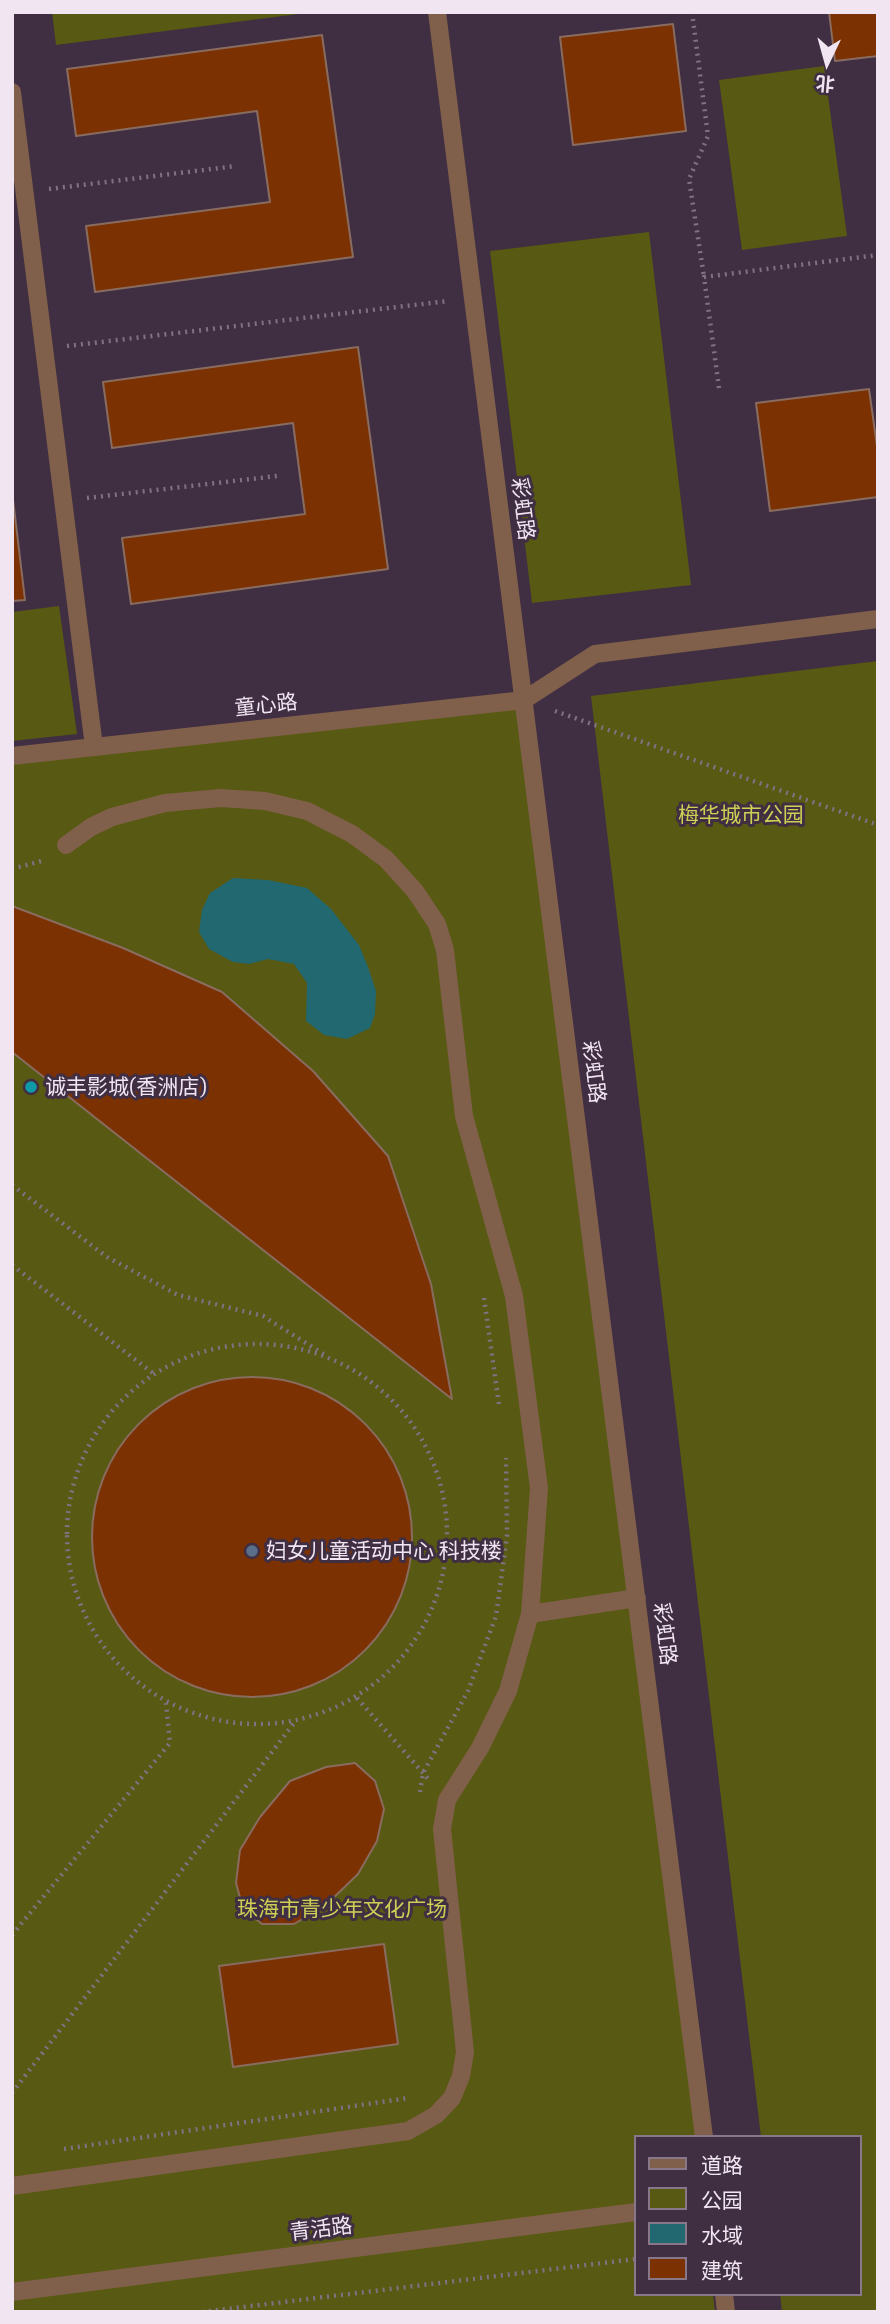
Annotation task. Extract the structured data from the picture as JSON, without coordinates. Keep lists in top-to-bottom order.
{
  "streets": {
    "street": ["彩虹路", "童心路", "青活路"]
  },
  "crossings": [
    ["彩虹路", "童心路"]
  ],
  "parks": ["梅华城市公园", "珠海市青少年文化广场"],
  "places": ["诚丰影城(香洲店)", "妇女儿童活动中心 科技楼"],
  "legend": [
    "道路",
    "公园",
    "水域",
    "建筑"
  ],
  "north": "bottom"
}
